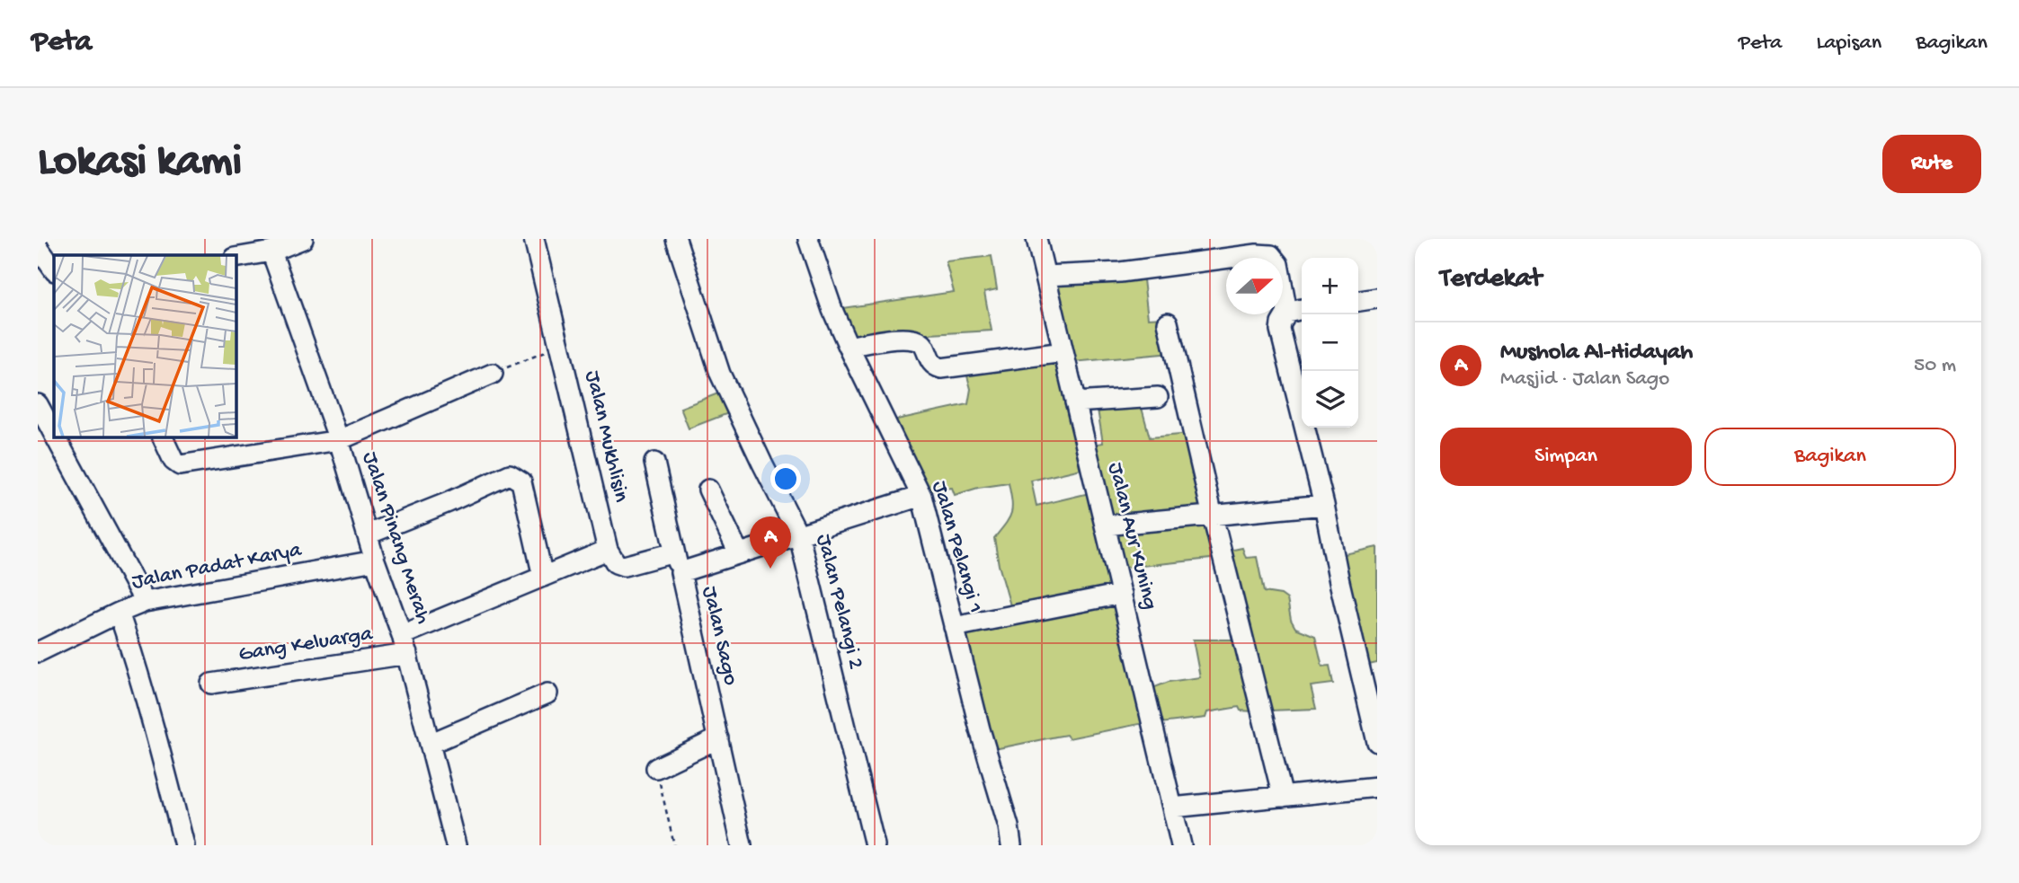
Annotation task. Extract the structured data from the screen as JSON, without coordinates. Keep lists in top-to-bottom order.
{
  "streets": {
    "street": [
      "Jalan Mukhlisin",
      "Jalan Aur Kuning",
      "Jalan Pinang Merah",
      "Jalan Pelangi 1",
      "Jalan Padat Karya",
      "Jalan Pelangi 2",
      "Jalan Sago",
      "Gang Keluarga"
    ]
  },
  "crossings": [
    ["Jalan Pinang Merah", "Jalan Padat Karya"],
    ["Jalan Pinang Merah", "Gang Keluarga"],
    ["Jalan Pelangi 1", "Jalan Sago"],
    ["Jalan Pelangi 2", "Jalan Sago"]
  ],
  "north": "right",
  "page": {
    "header": "Peta",
    "nav": ["Peta", "Lapisan", "Bagikan"],
    "buttons": [
      "Rute",
      ["Simpan", "Bagikan"]
    ],
    "title": "Lokasi kami",
    "heading": "Terdekat",
    "map_buttons": ["+", "−"],
    "list": [
      {
        "mark": "A",
        "name": "Mushola Al-Hidayah",
        "note": "Masjid · Jalan Sago",
        "value": "50 m"
      }
    ],
    "pins": "A"
  }
}
